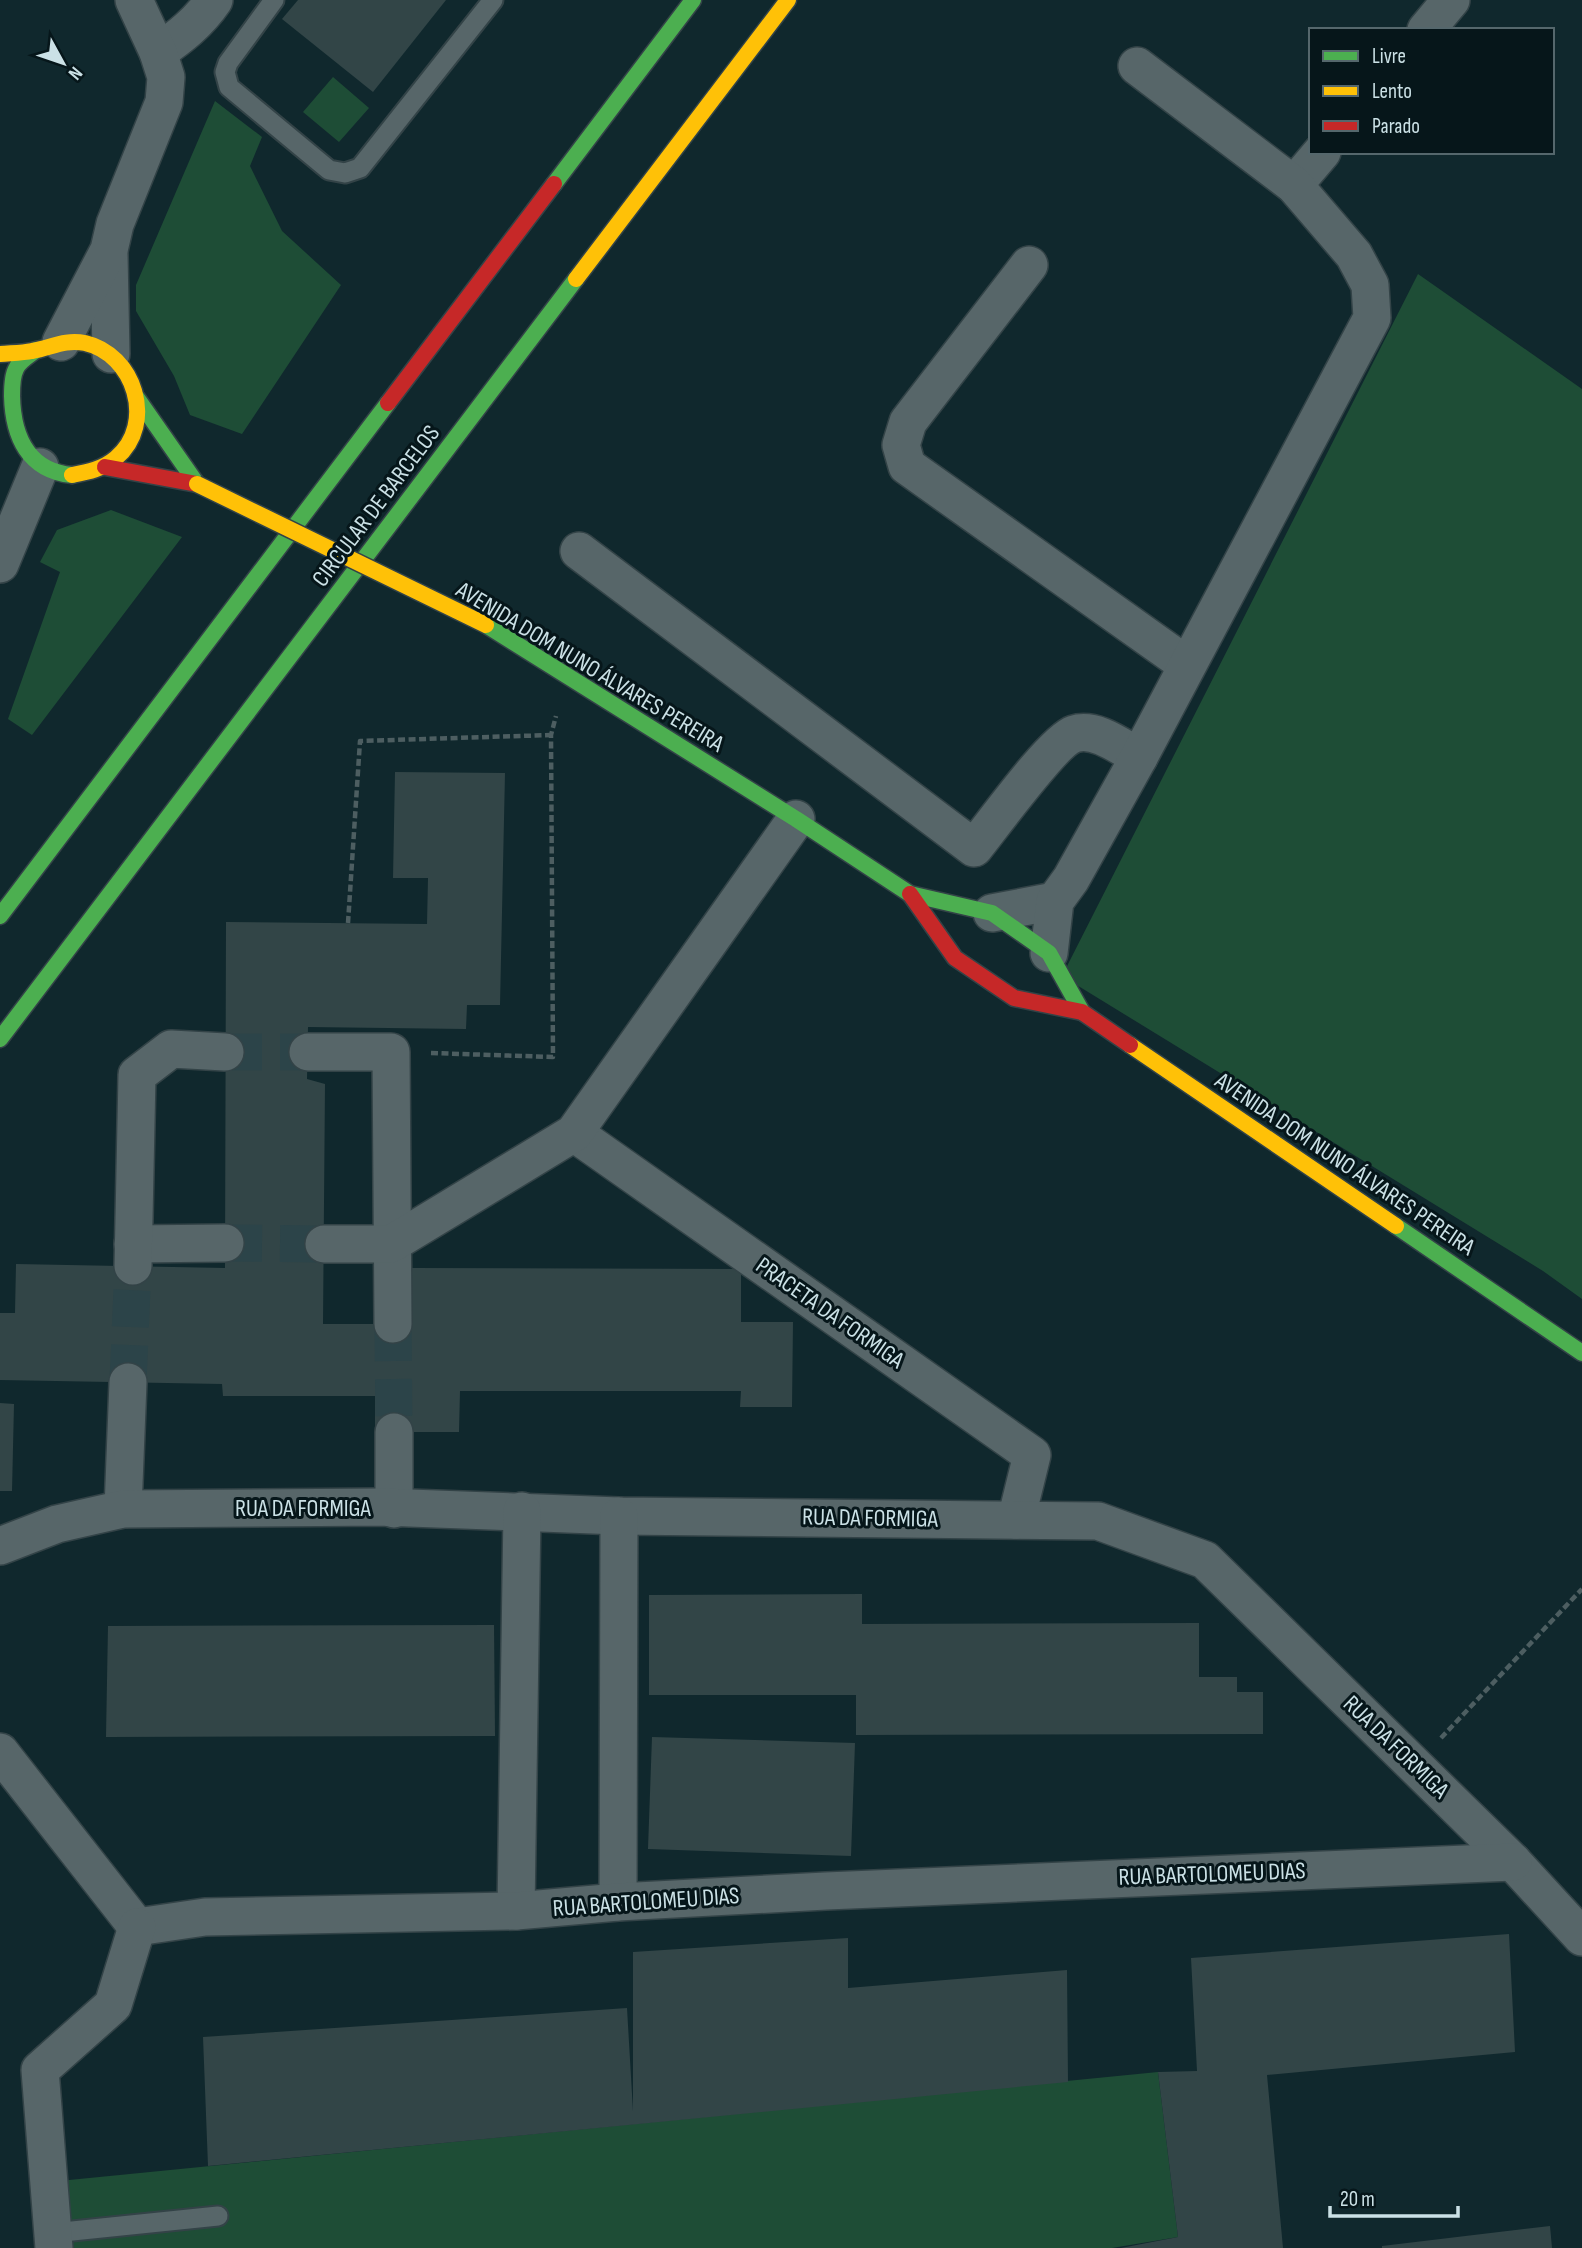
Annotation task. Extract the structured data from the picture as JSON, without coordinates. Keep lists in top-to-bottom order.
{
  "streets": {
    "main road": ["CIRCULAR DE BARCELOS", "AVENIDA DOM NUNO ÁLVARES PEREIRA"],
    "street": ["PRACETA DA FORMIGA", "RUA DA FORMIGA", "RUA BARTOLOMEU DIAS"]
  },
  "crossings": [
    ["PRACETA DA FORMIGA", "RUA DA FORMIGA"],
    ["RUA DA FORMIGA", "RUA BARTOLOMEU DIAS"]
  ],
  "legend": ["Livre", "Lento", "Parado"],
  "scale_bar": "20 m",
  "north": "bottom right"
}
